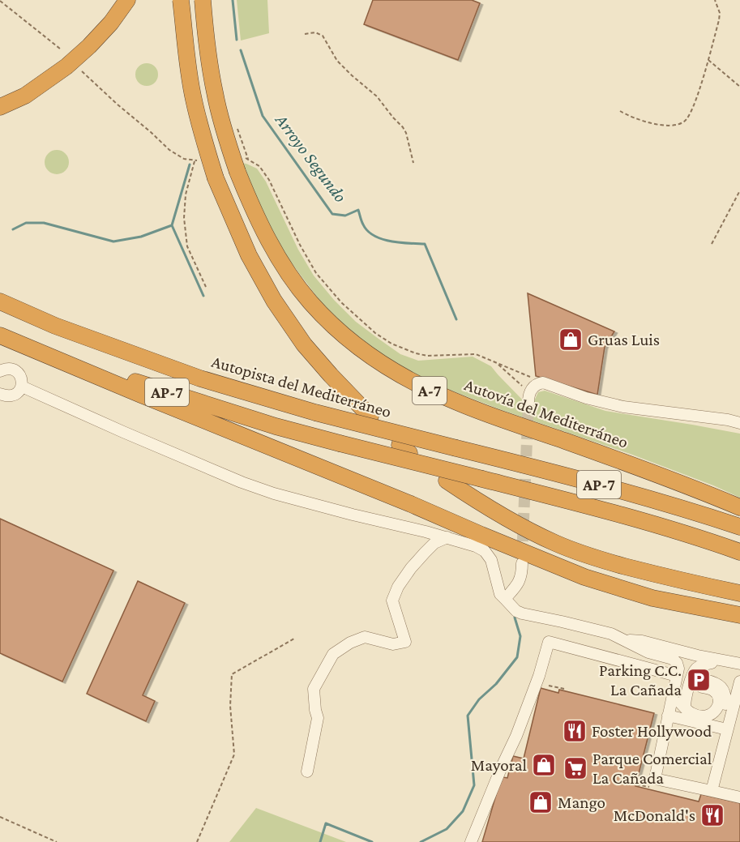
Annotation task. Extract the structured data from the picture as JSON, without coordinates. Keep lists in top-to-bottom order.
{
  "streets": {
    "highway": [
      "Autopista del Mediterráneo",
      "A-7",
      "AP-7",
      "Autovía del Mediterráneo"
    ]
  },
  "water": ["Arroyo Segundo"],
  "places": {
    "shop": ["Gruas Luis", "Mayoral", "Mango"],
    "parking": ["Parking C.C. La Cañada"],
    "restaurant": ["Foster Hollywood", "McDonald's"],
    "supermarket": ["Parque Comercial La Cañada"]
  }
}
